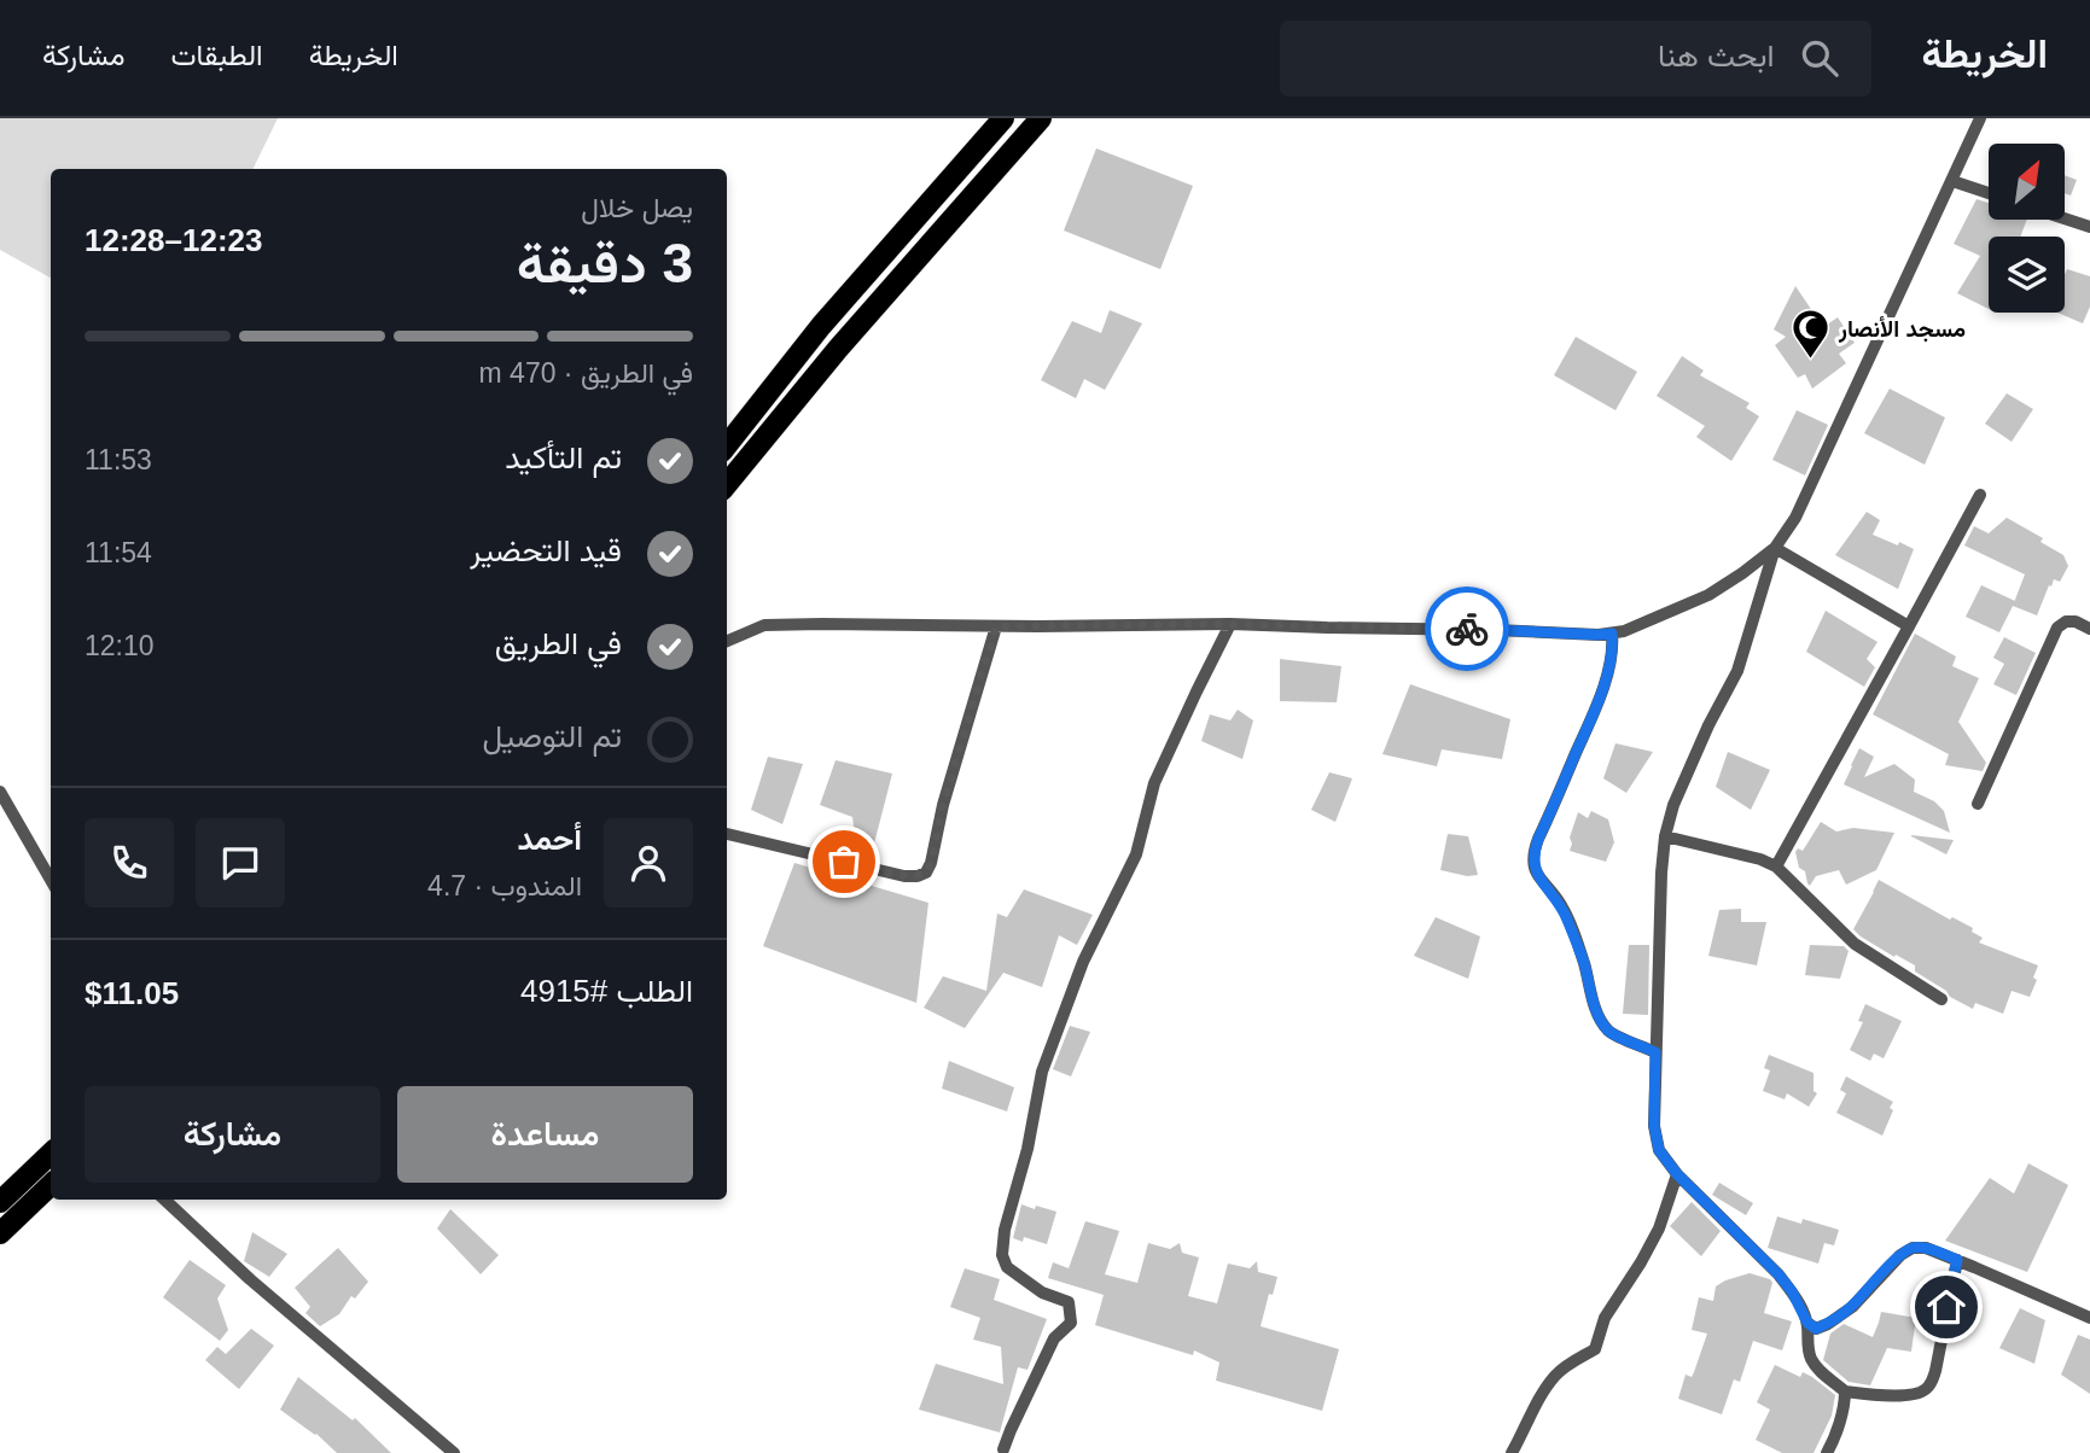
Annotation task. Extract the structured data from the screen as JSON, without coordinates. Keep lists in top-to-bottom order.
{
  "places": {
    "mosque": ["مسجد الأنصار"]
  },
  "north": "top right",
  "page": {
    "header": "الخريطة",
    "search": "ابحث هنا",
    "nav": ["الخريطة", "الطبقات", "مشاركة"],
    "heading": ["3 دقيقة", "يصل خلال", "12:23–12:28"],
    "panel": [
      "أحمد",
      "المندوب · 4.7",
      "الطلب #4915",
      "$11.05"
    ],
    "bar": "في الطريق · 470 m",
    "list": [
      ["تم التأكيد", "11:53"],
      ["قيد التحضير", "11:54"],
      ["في الطريق", "12:10"],
      "تم التوصيل"
    ],
    "buttons": ["مساعدة", "مشاركة"]
  }
}
